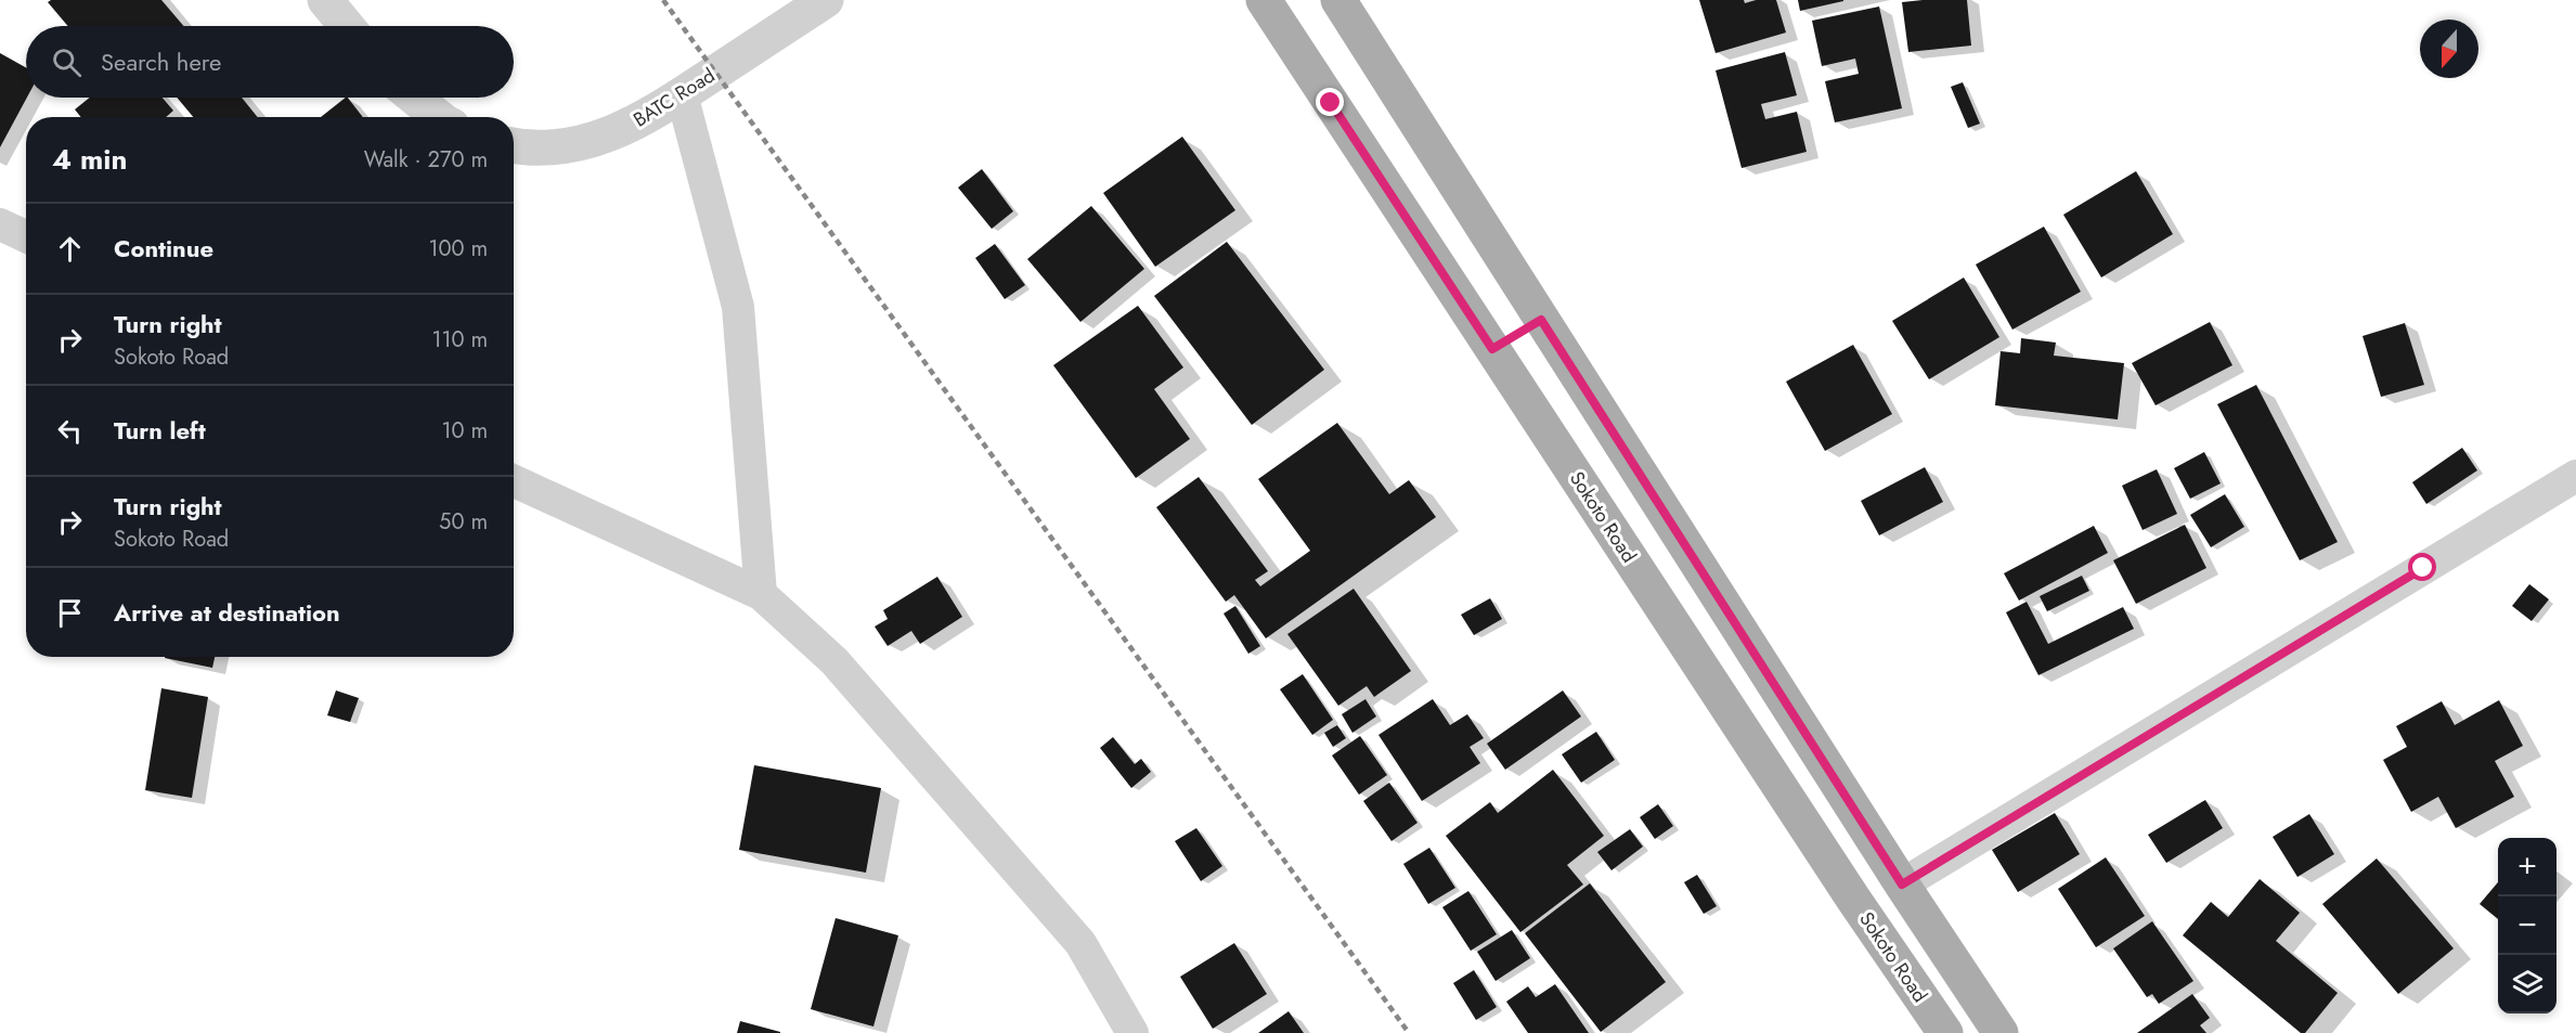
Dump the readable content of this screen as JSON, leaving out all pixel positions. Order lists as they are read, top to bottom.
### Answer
{
  "streets": {
    "main road": ["Sokoto Road"],
    "street": ["BATC Road"]
  },
  "north": "bottom",
  "page": {
    "search": "Search here",
    "heading": ["4 min", "Walk · 270 m"],
    "list": [
      ["Continue", "100 m"],
      ["Turn right", "Sokoto Road", "110 m"],
      ["Turn left", "10 m"],
      ["Turn right", "Sokoto Road", "50 m"],
      "Arrive at destination"
    ],
    "map_buttons": ["+", "−"]
  }
}
